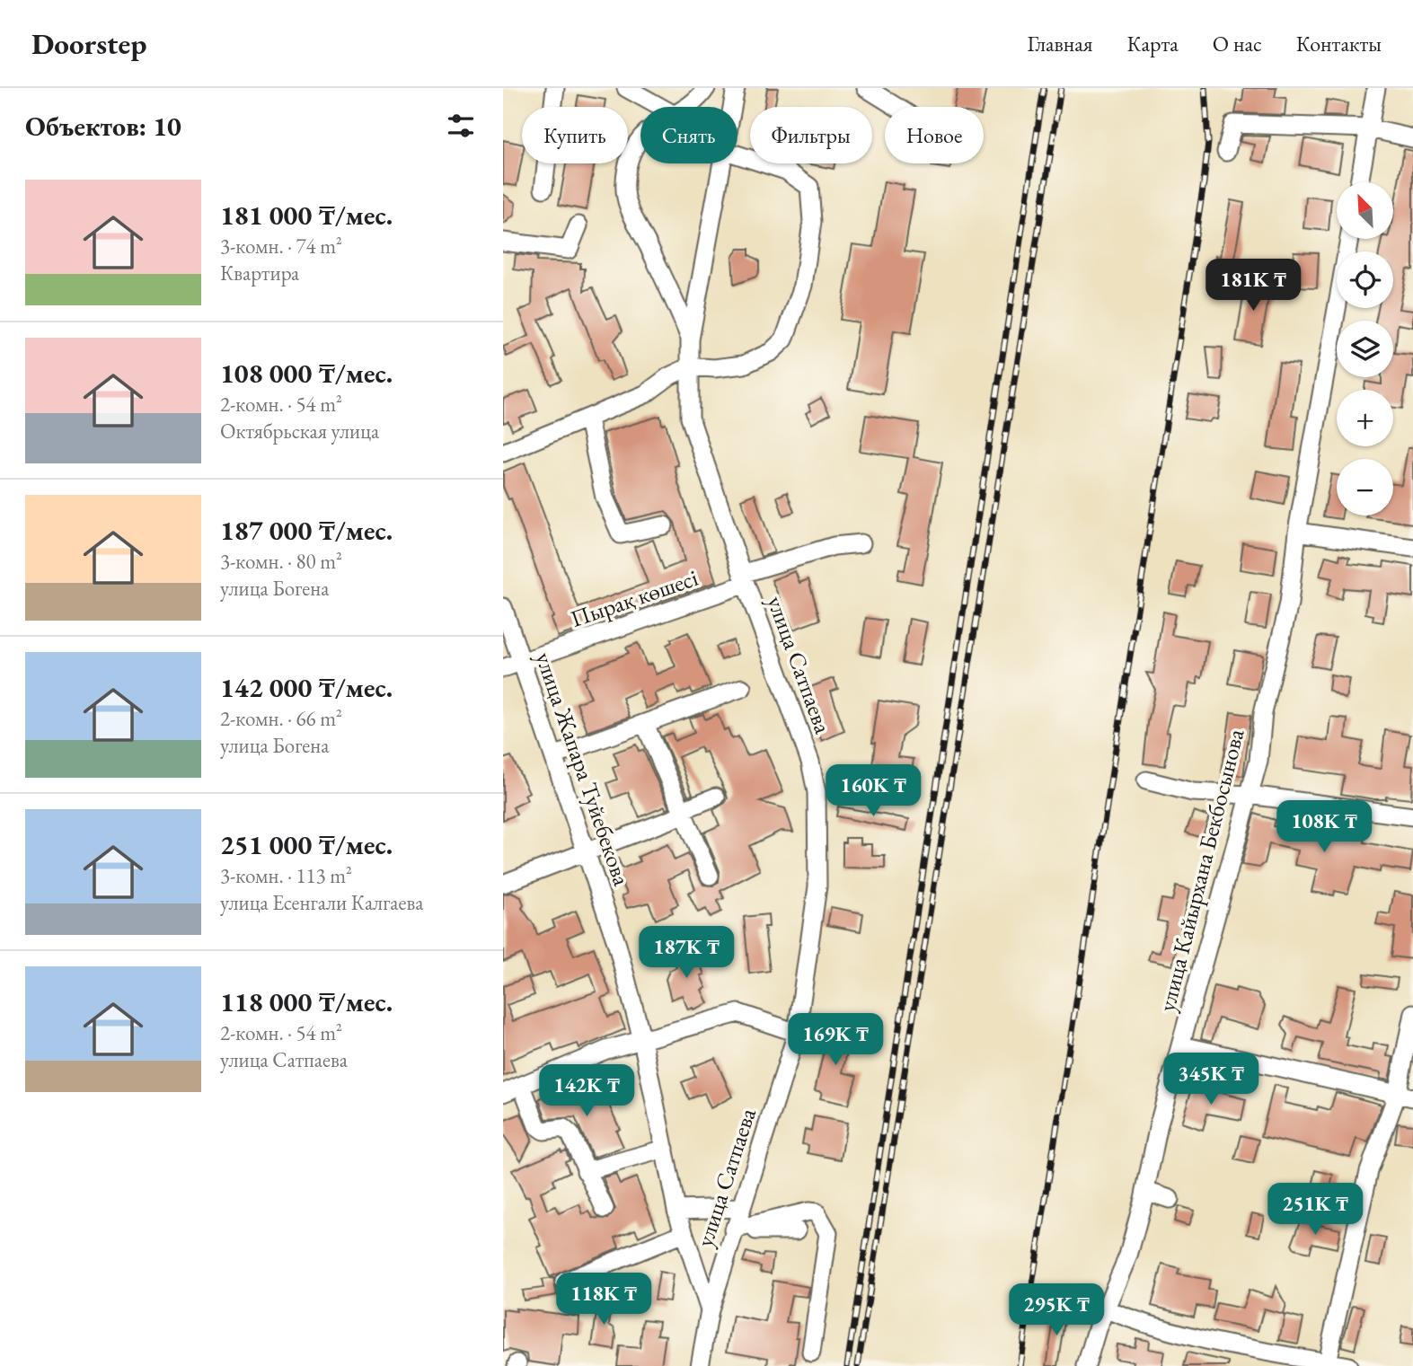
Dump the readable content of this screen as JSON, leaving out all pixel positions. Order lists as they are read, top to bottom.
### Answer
{
  "streets": {
    "street": [
      "Пырақ көшесі",
      "улица Сатпаева",
      "улица Жапара Туйебекова",
      "улица Кайырхана Бекбосынова"
    ]
  },
  "crossings": [
    ["Пырақ көшесі", "улица Сатпаева"],
    ["Пырақ көшесі", "улица Жапара Туйебекова"],
    ["улица Сатпаева", "улица Жапара Туйебекова"]
  ],
  "north": "top left",
  "page": {
    "header": "Doorstep",
    "nav": [
      "Главная",
      "Карта",
      "О нас",
      "Контакты"
    ],
    "heading": "Объектов: 10",
    "chip": [
      "Купить",
      "Снять",
      "Фильтры",
      "Новое"
    ],
    "list": [
      {
        "name": "181 000 ₸/мес.",
        "note": "3-комн. · 74 m² · Квартира"
      },
      {
        "name": "108 000 ₸/мес.",
        "note": "2-комн. · 54 m² · Октябрьская улица"
      },
      {
        "name": "187 000 ₸/мес.",
        "note": "3-комн. · 80 m² · улица Богена"
      },
      {
        "name": "142 000 ₸/мес.",
        "note": "2-комн. · 66 m² · улица Богена"
      },
      {
        "name": "251 000 ₸/мес.",
        "note": "3-комн. · 113 m² · улица Есенгали Калгаева"
      },
      {
        "name": "118 000 ₸/мес.",
        "note": "2-комн. · 54 m² · улица Сатпаева"
      }
    ],
    "map_buttons": ["+", "−"],
    "price": [
      "181K ₸",
      "160K ₸",
      "108K ₸",
      "187K ₸",
      "169K ₸",
      "345K ₸",
      "142K ₸",
      "251K ₸",
      "118K ₸",
      "295K ₸"
    ]
  }
}
